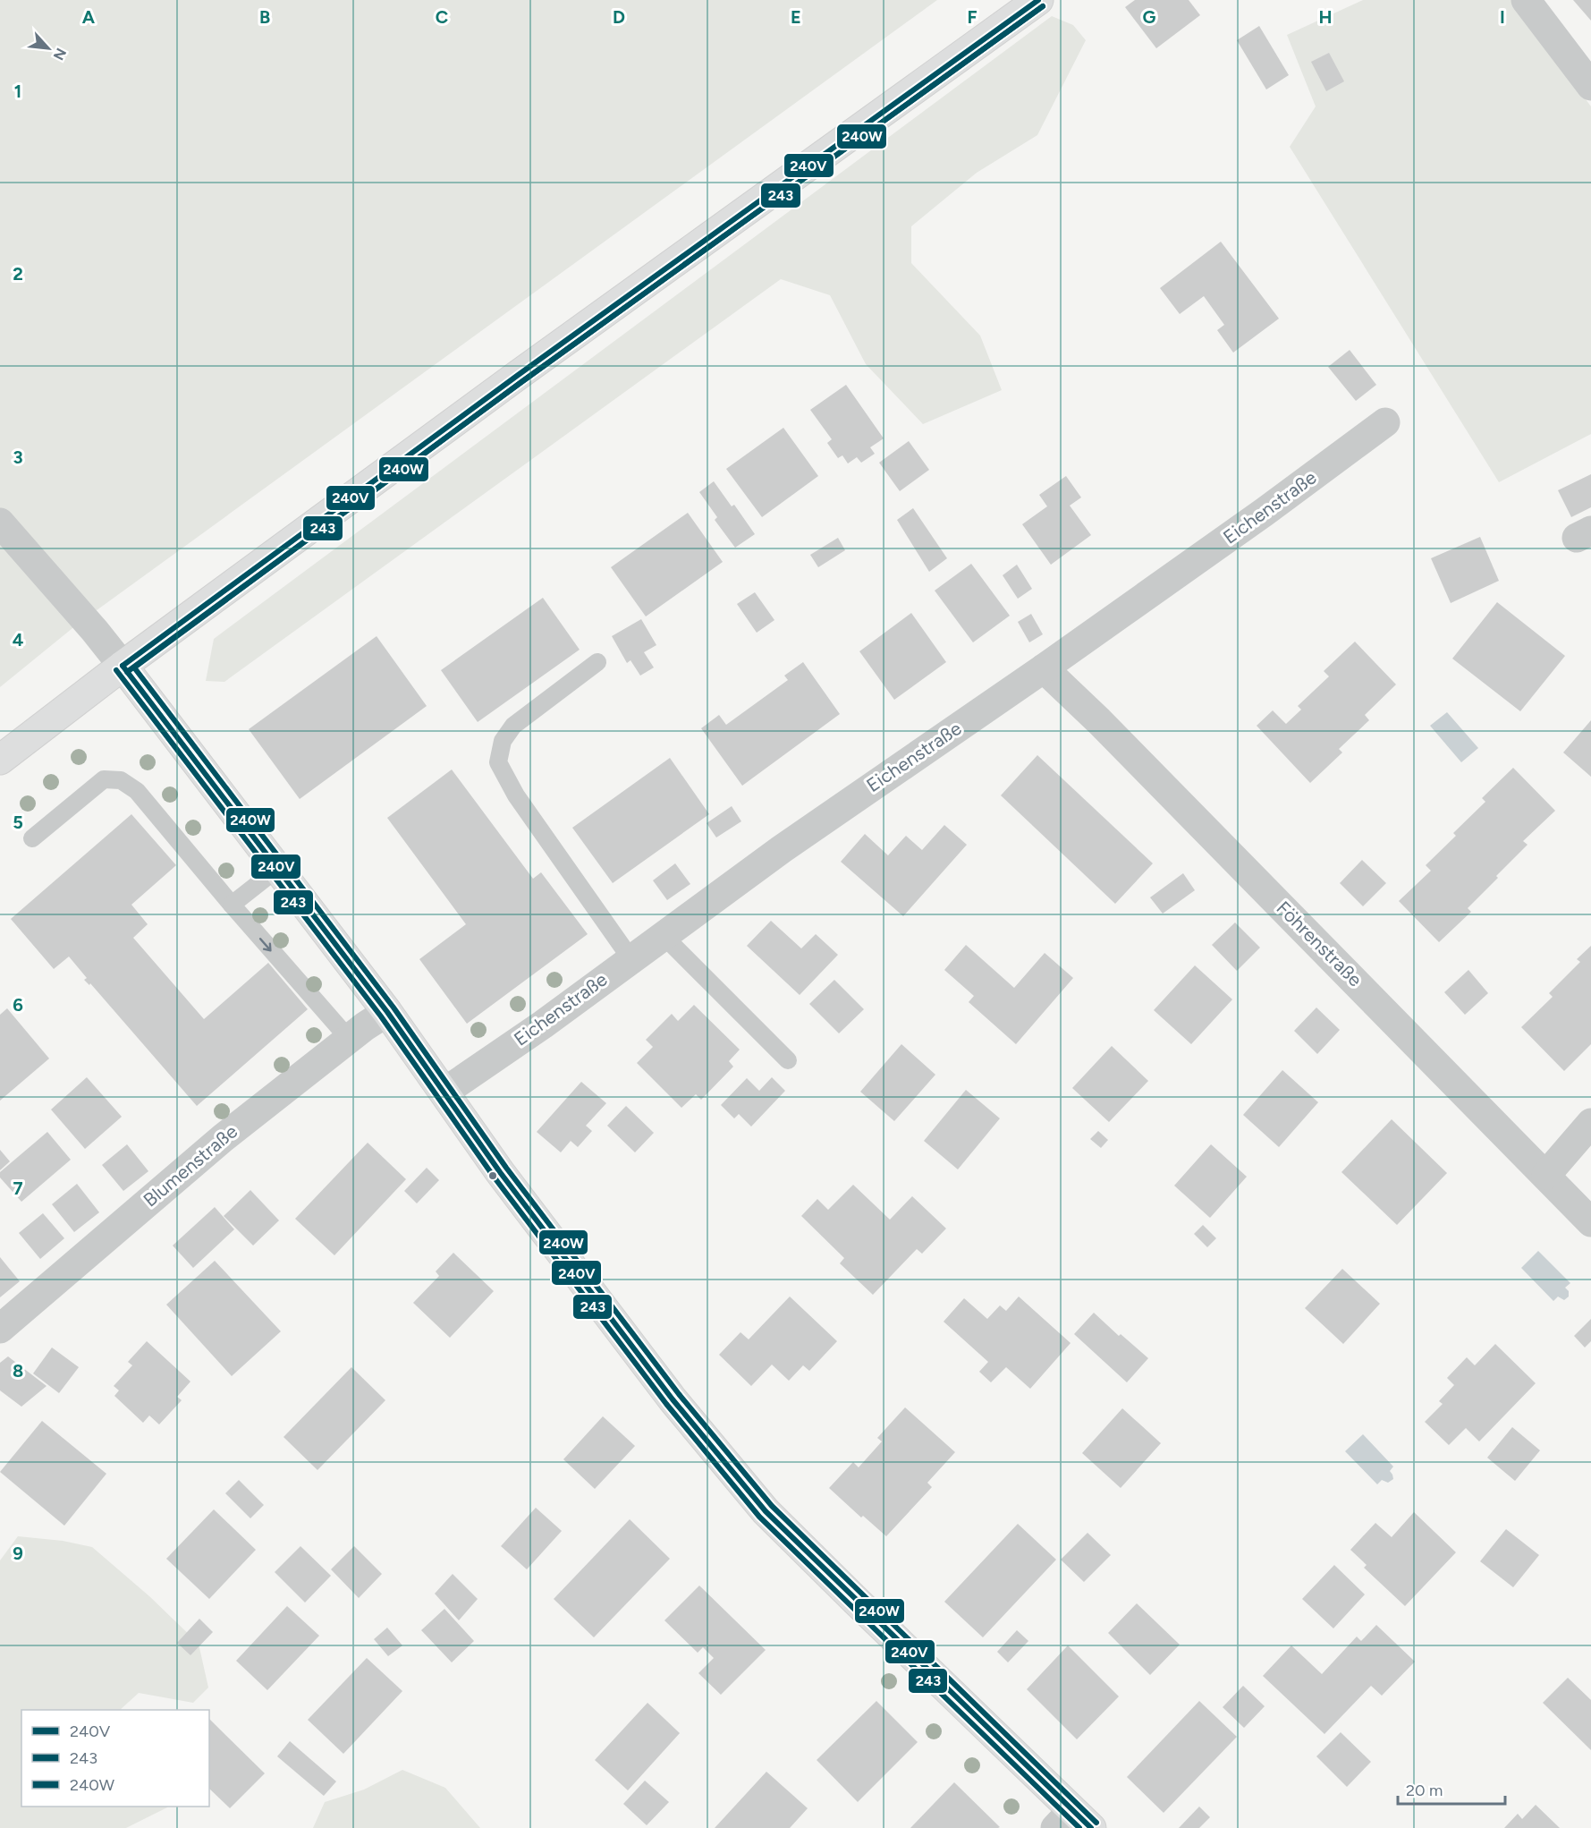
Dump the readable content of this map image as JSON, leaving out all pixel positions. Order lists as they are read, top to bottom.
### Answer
{
  "streets": {
    "street": ["Eichenstraße", "Föhrenstraße", "Blumenstraße"]
  },
  "crossings": [
    ["Eichenstraße", "Föhrenstraße"]
  ],
  "lines": ["transit line 240V", "transit line 243", "transit line 240W"],
  "legend": ["240V", "243", "240W"],
  "scale_bar": "20 m",
  "north": "bottom right",
  "grid": {
    "columns": [
      "A",
      "B",
      "C",
      "D",
      "E",
      "F",
      "G",
      "H",
      "I"
    ],
    "rows": [
      "1",
      "2",
      "3",
      "4",
      "5",
      "6",
      "7",
      "8",
      "9"
    ]
  }
}
